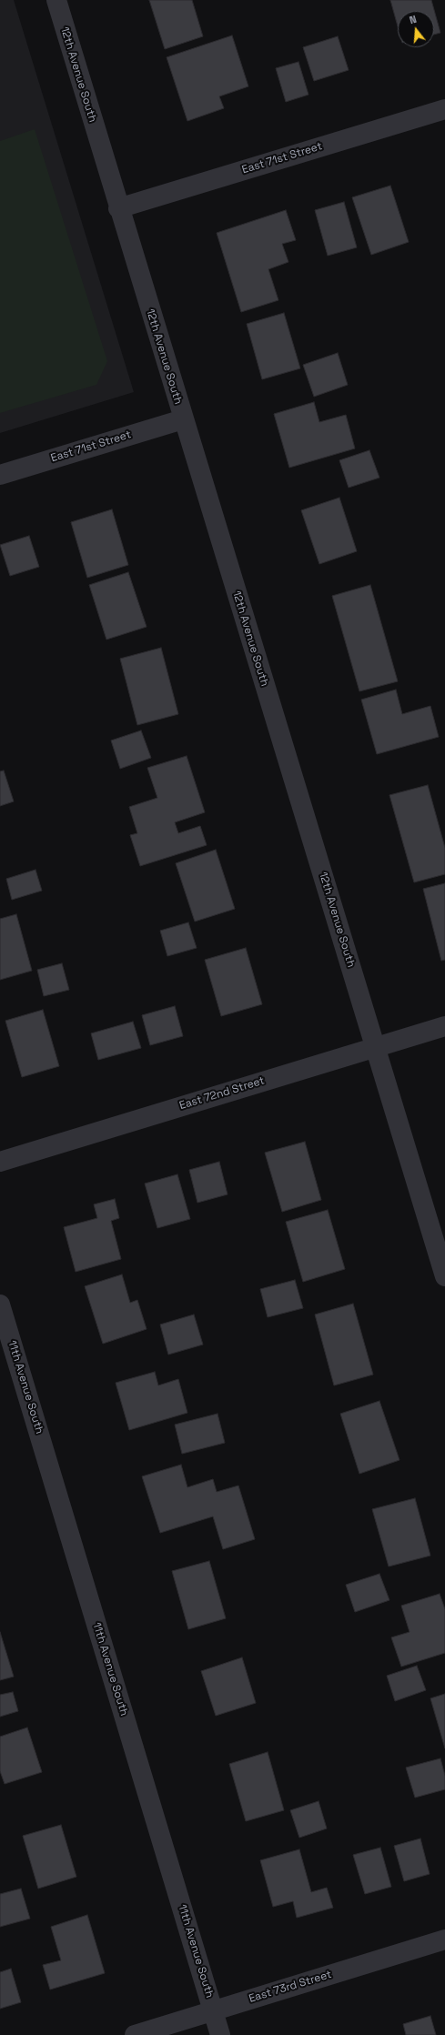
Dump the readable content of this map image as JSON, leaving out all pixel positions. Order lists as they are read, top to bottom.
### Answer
{
  "streets": {
    "street": [
      "12th Avenue South",
      "East 71st Street",
      "East 72nd Street",
      "11th Avenue South",
      "East 73rd Street"
    ]
  },
  "crossings": [
    ["12th Avenue South", "East 71st Street"],
    ["12th Avenue South", "East 72nd Street"],
    ["11th Avenue South", "East 73rd Street"]
  ],
  "north": "top"
}
